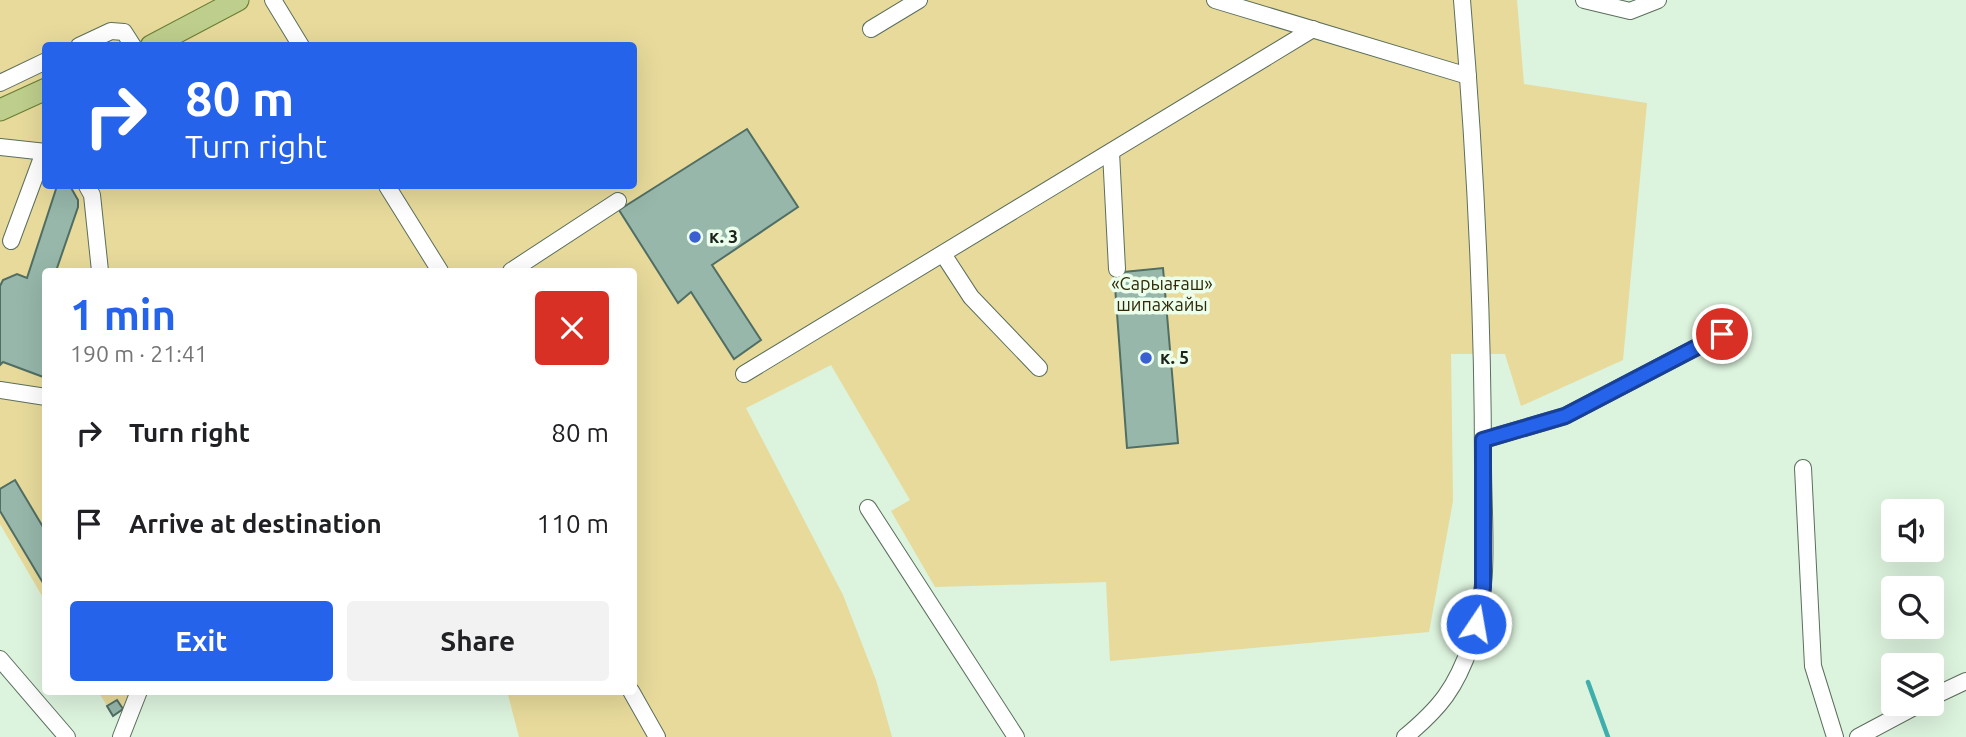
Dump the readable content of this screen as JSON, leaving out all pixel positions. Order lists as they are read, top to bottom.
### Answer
{
  "parks": ["«Сарыағаш» шипажайы"],
  "places": ["к. 3", "к. 5"],
  "page": {
    "turn": ["80 m", "Turn right"],
    "heading": ["1 min", "190 m · 21:41"],
    "list": [
      {
        "name": "Turn right",
        "value": "80 m"
      },
      {
        "name": "Arrive at destination",
        "value": "110 m"
      }
    ],
    "buttons": ["Exit", "Share"]
  }
}
